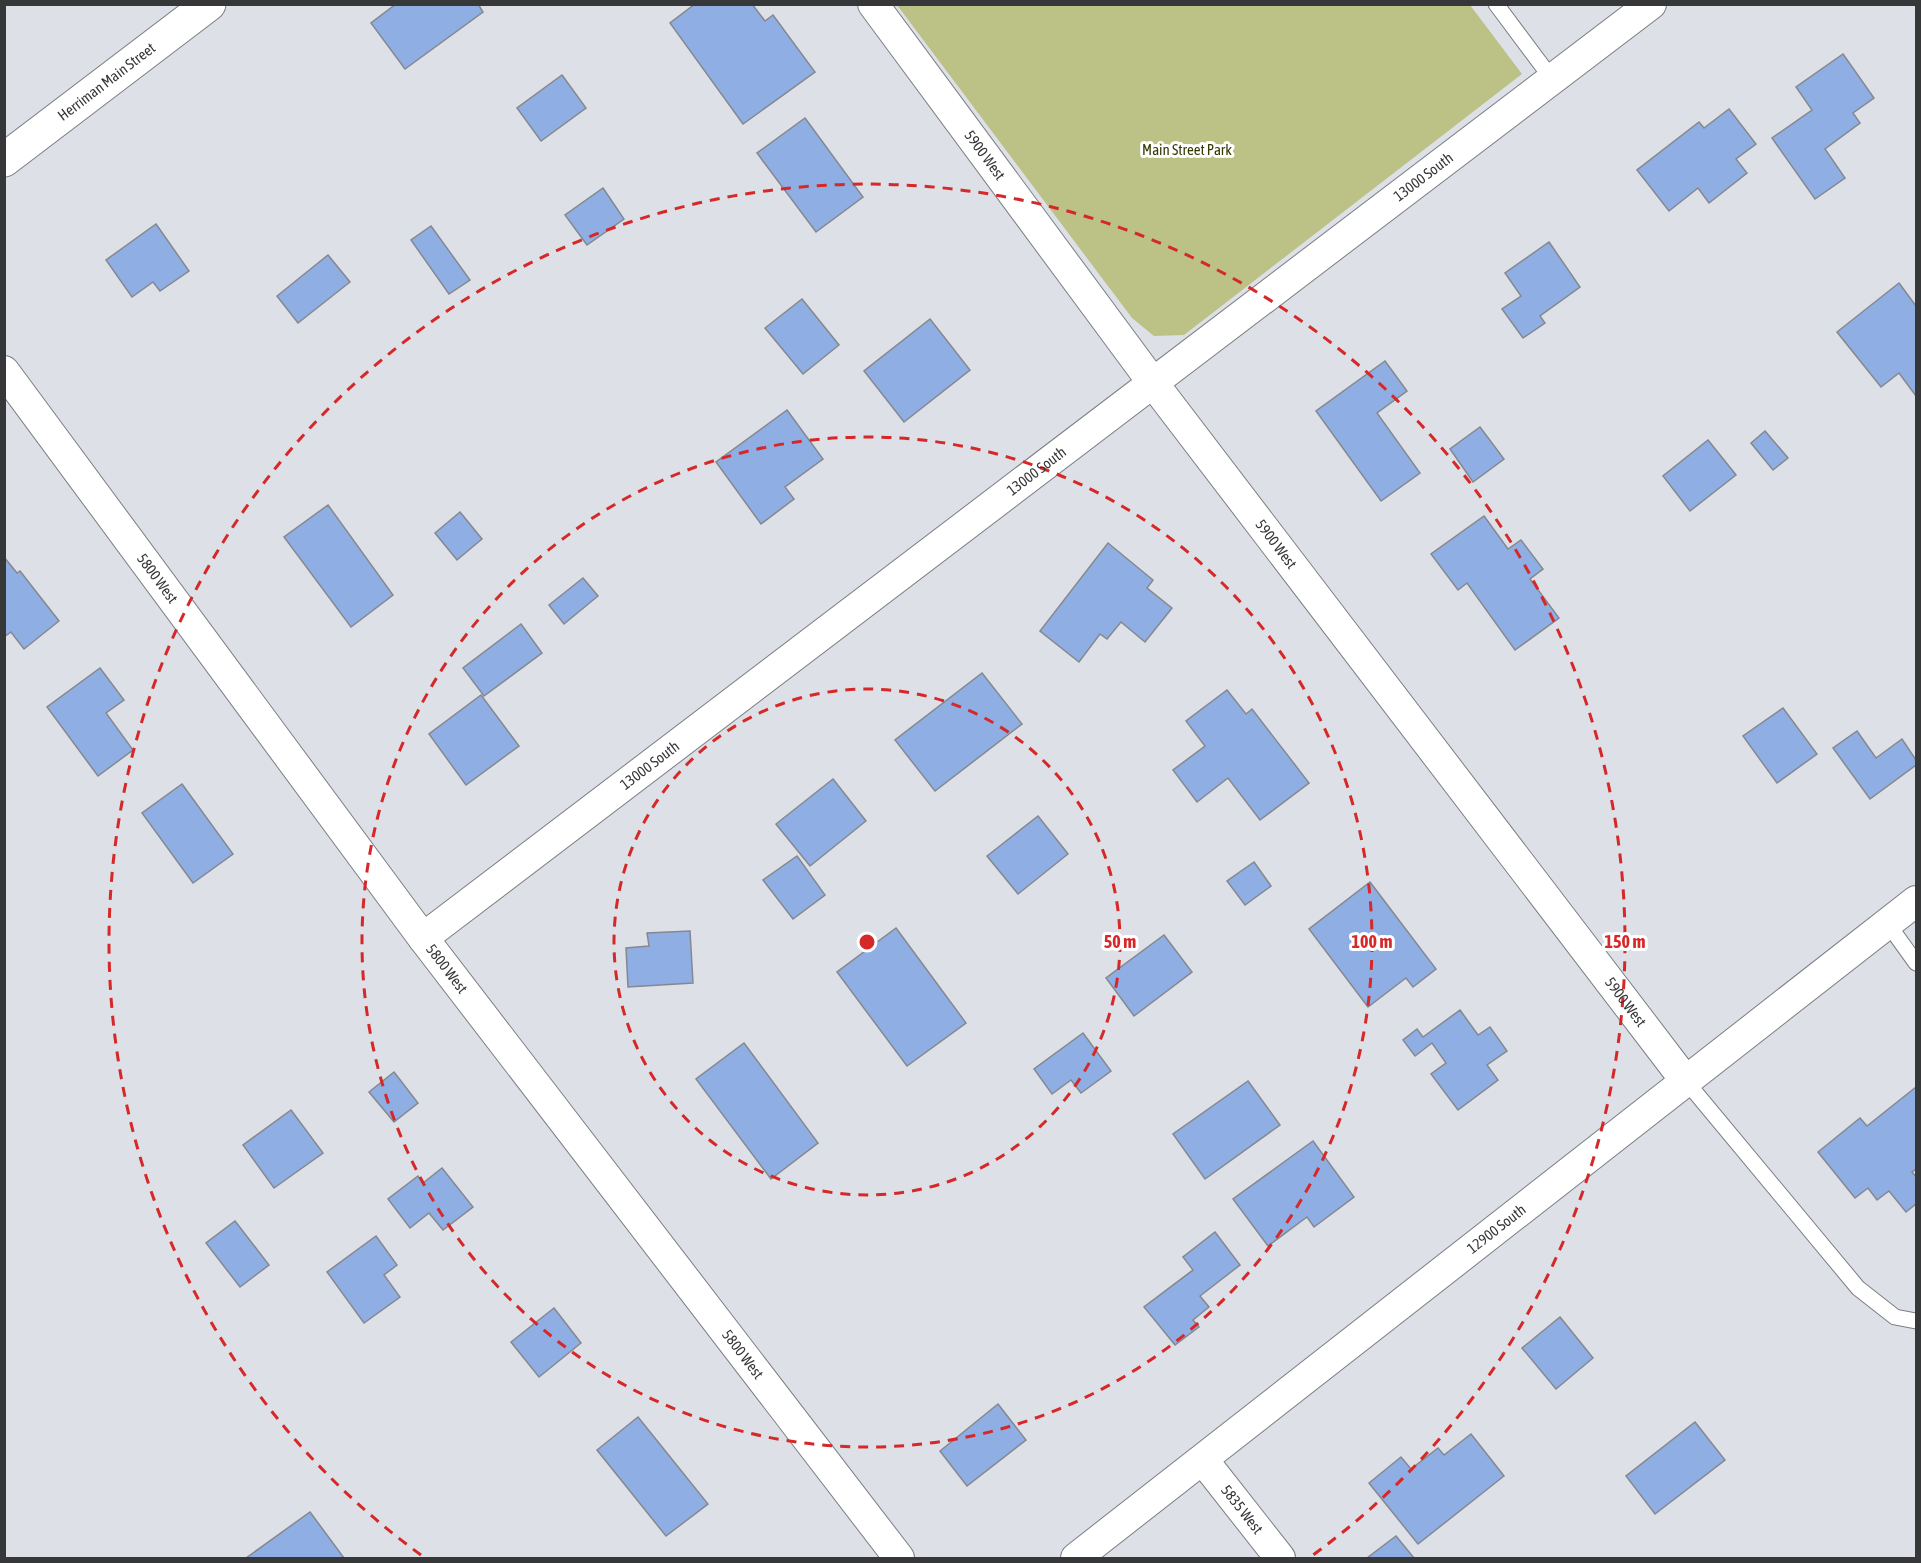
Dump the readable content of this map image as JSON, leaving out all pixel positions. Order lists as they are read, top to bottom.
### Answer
{
  "streets": {
    "main road": ["Herriman Main Street"],
    "street": [
      "5900 West",
      "13000 South",
      "5800 West",
      "12900 South",
      "5835 West"
    ]
  },
  "crossings": [
    ["5900 West", "13000 South"],
    ["5900 West", "12900 South"],
    ["13000 South", "5800 West"],
    ["12900 South", "5835 West"]
  ],
  "parks": ["Main Street Park"],
  "rings": ["50 m", "100 m", "150 m"]
}
